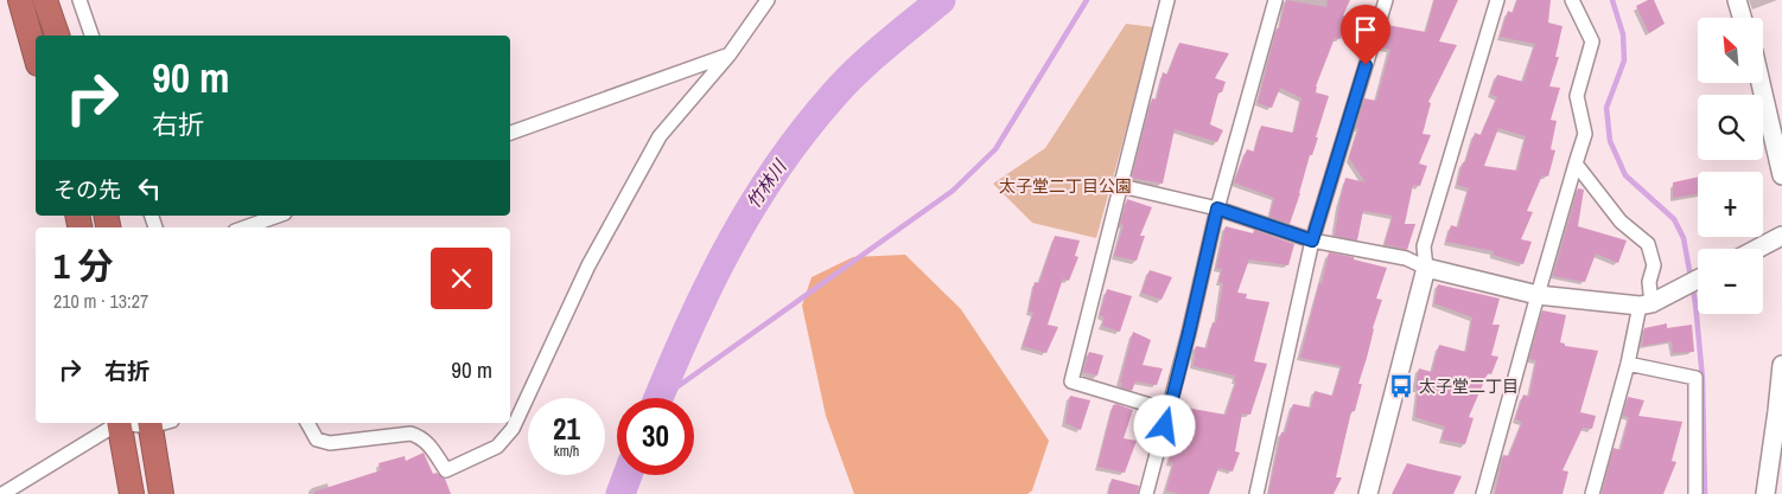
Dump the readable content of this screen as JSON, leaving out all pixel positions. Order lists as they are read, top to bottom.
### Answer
{
  "water": ["竹林川"],
  "parks": ["太子堂二丁目公園"],
  "places": {
    "bus stop": ["太子堂二丁目"]
  },
  "north": "top left",
  "page": {
    "map_buttons": ["+", "−"],
    "turn": ["90 m", "右折"],
    "then": "その先",
    "heading": ["1 分", "210 m · 13:27"],
    "list": [
      {
        "name": "右折",
        "value": "90 m"
      }
    ],
    "speed": "21 km/h",
    "limit": "30"
  }
}
